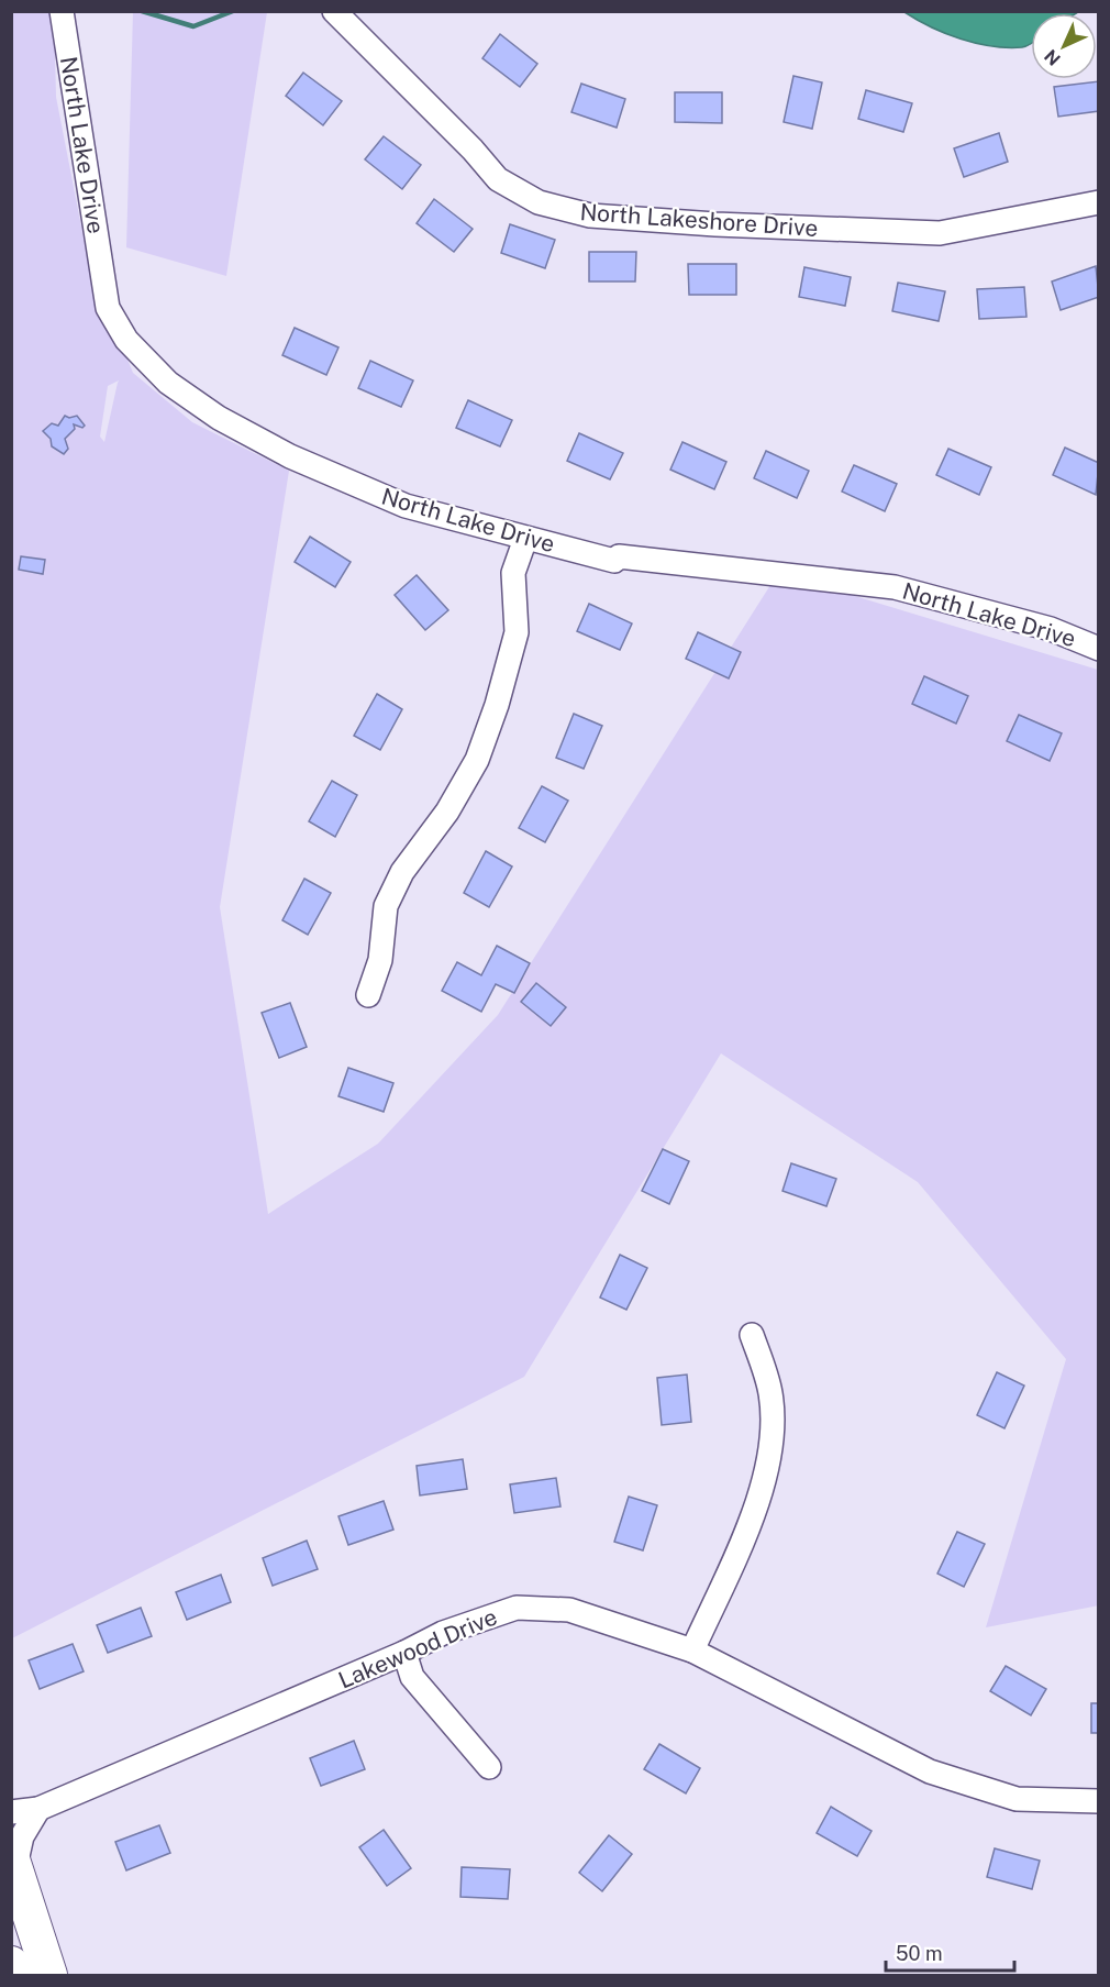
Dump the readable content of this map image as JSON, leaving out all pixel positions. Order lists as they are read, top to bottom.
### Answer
{
  "streets": {
    "street": ["North Lake Drive", "North Lakeshore Drive", "Lakewood Drive"]
  },
  "scale_bar": "50 m",
  "north": "bottom left"
}
